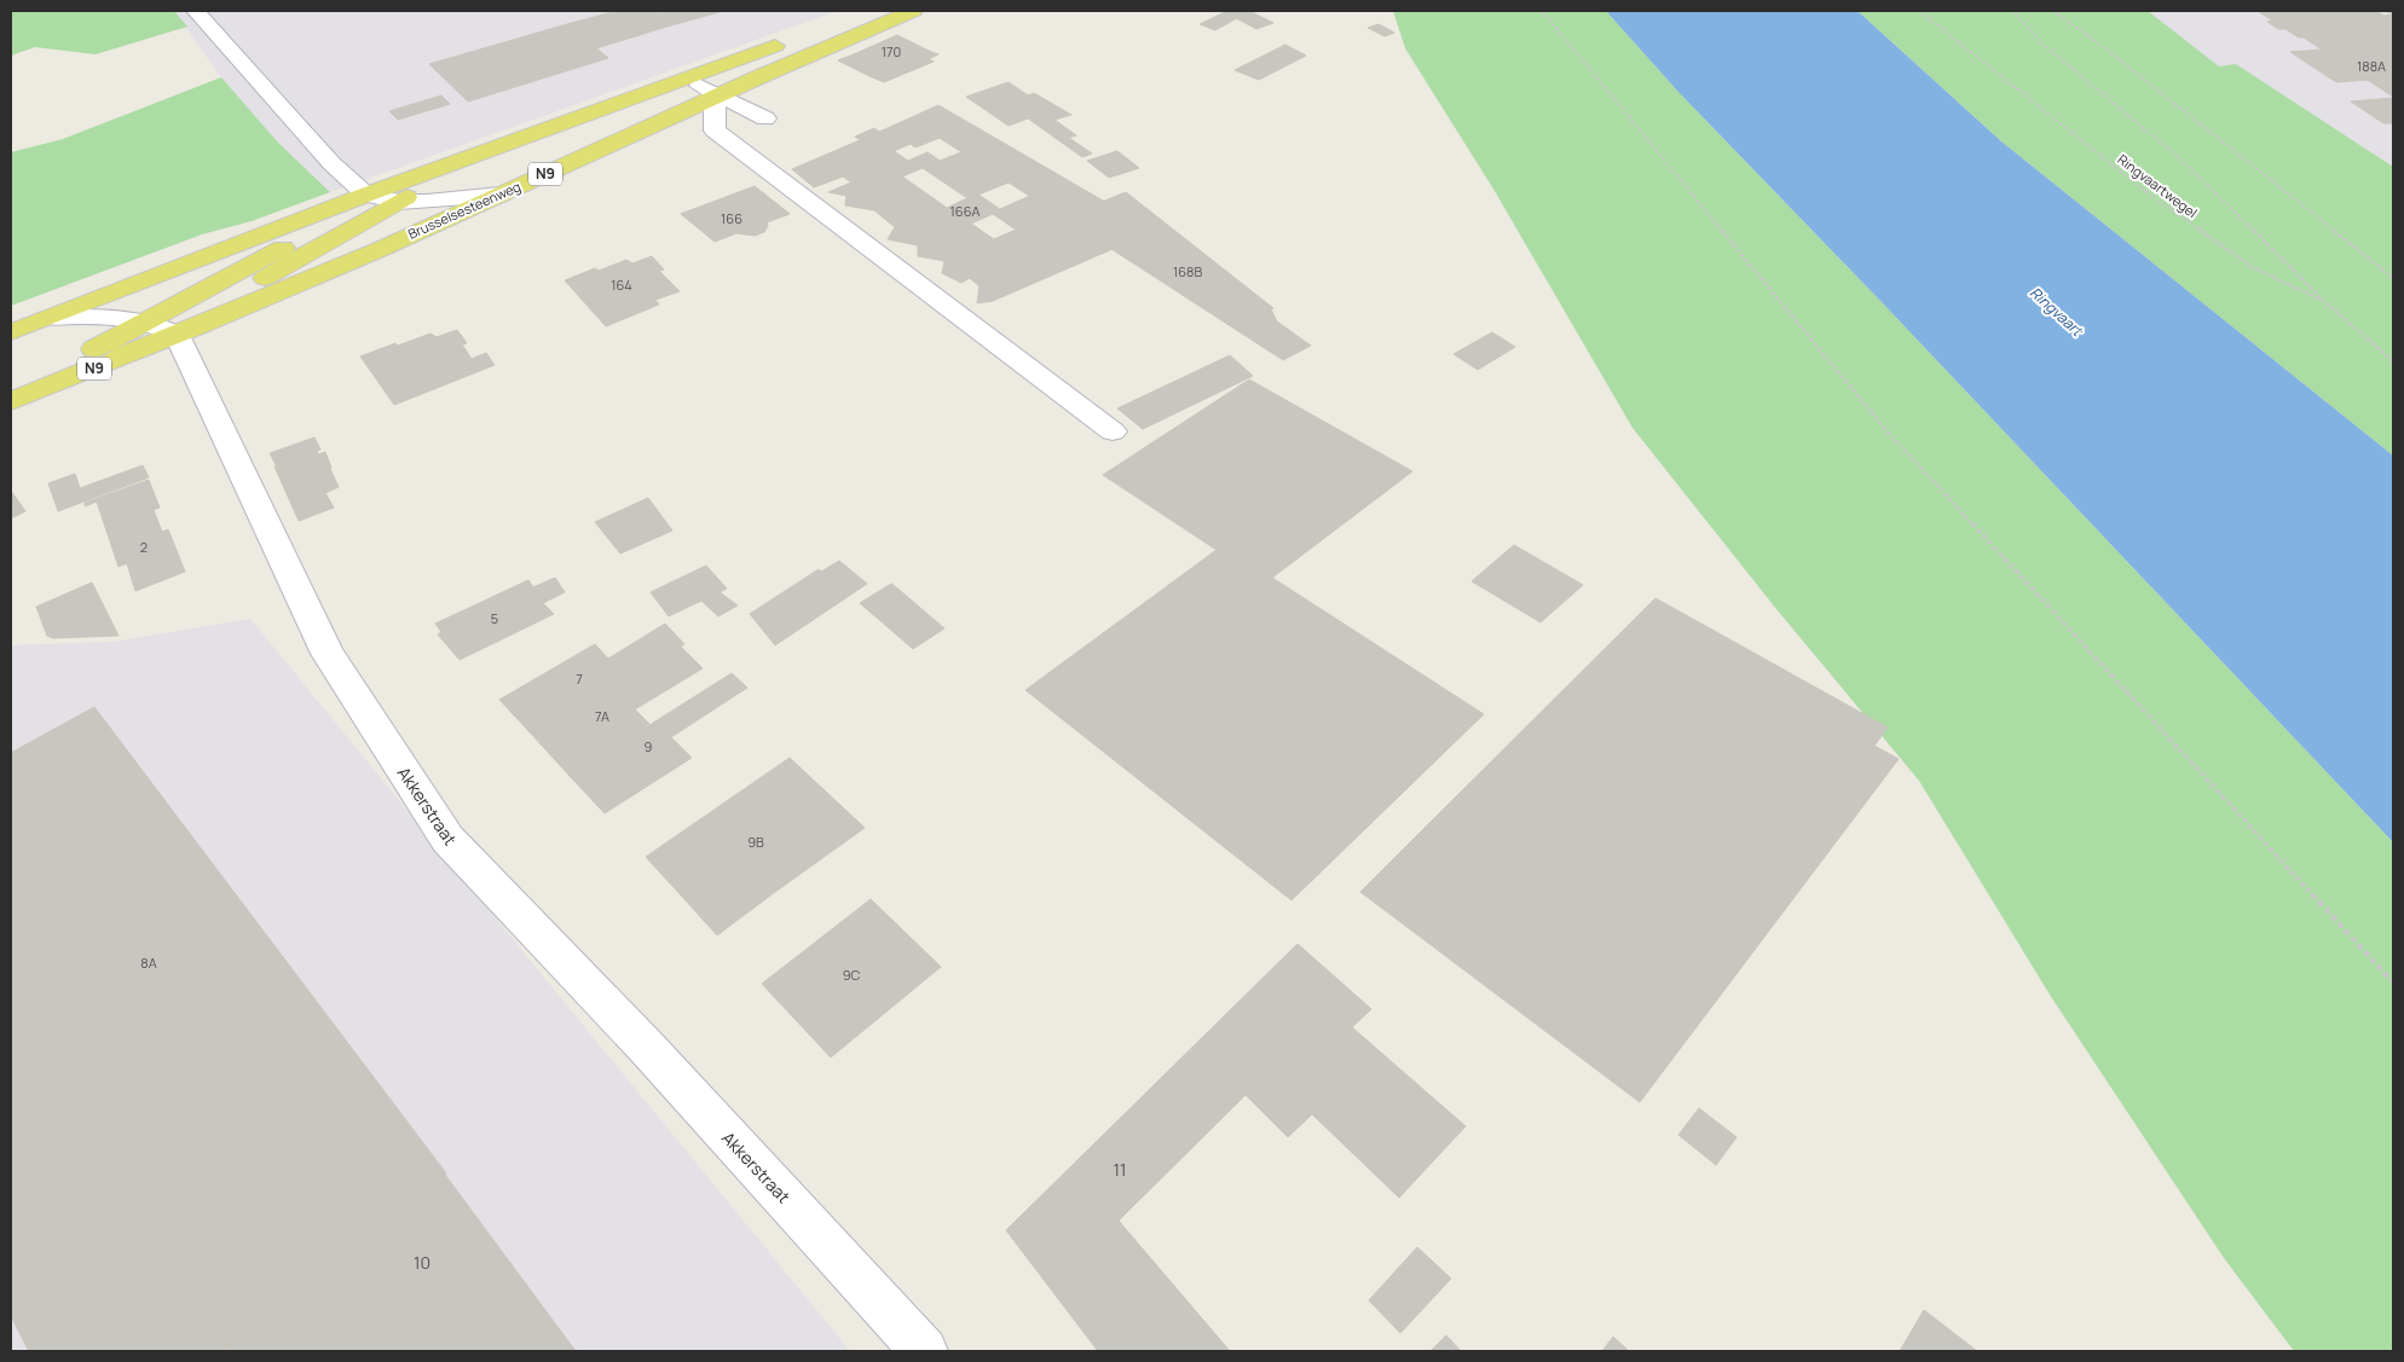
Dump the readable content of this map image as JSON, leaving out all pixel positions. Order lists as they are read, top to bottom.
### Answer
{
  "streets": {
    "main road": ["N9", "Brusselsesteenweg"],
    "street": ["Akkerstraat"],
    "path": ["Ringvaartwegel"]
  },
  "crossings": [
    ["Brusselsesteenweg", "Akkerstraat"]
  ],
  "water": ["Ringvaart"],
  "house_numbers": [
    "170",
    "188A",
    "166A",
    "166",
    "168B",
    "164",
    "2",
    "5",
    "7",
    "7A",
    "9",
    "9B",
    "8A",
    "9C",
    "11",
    "10"
  ]
}
